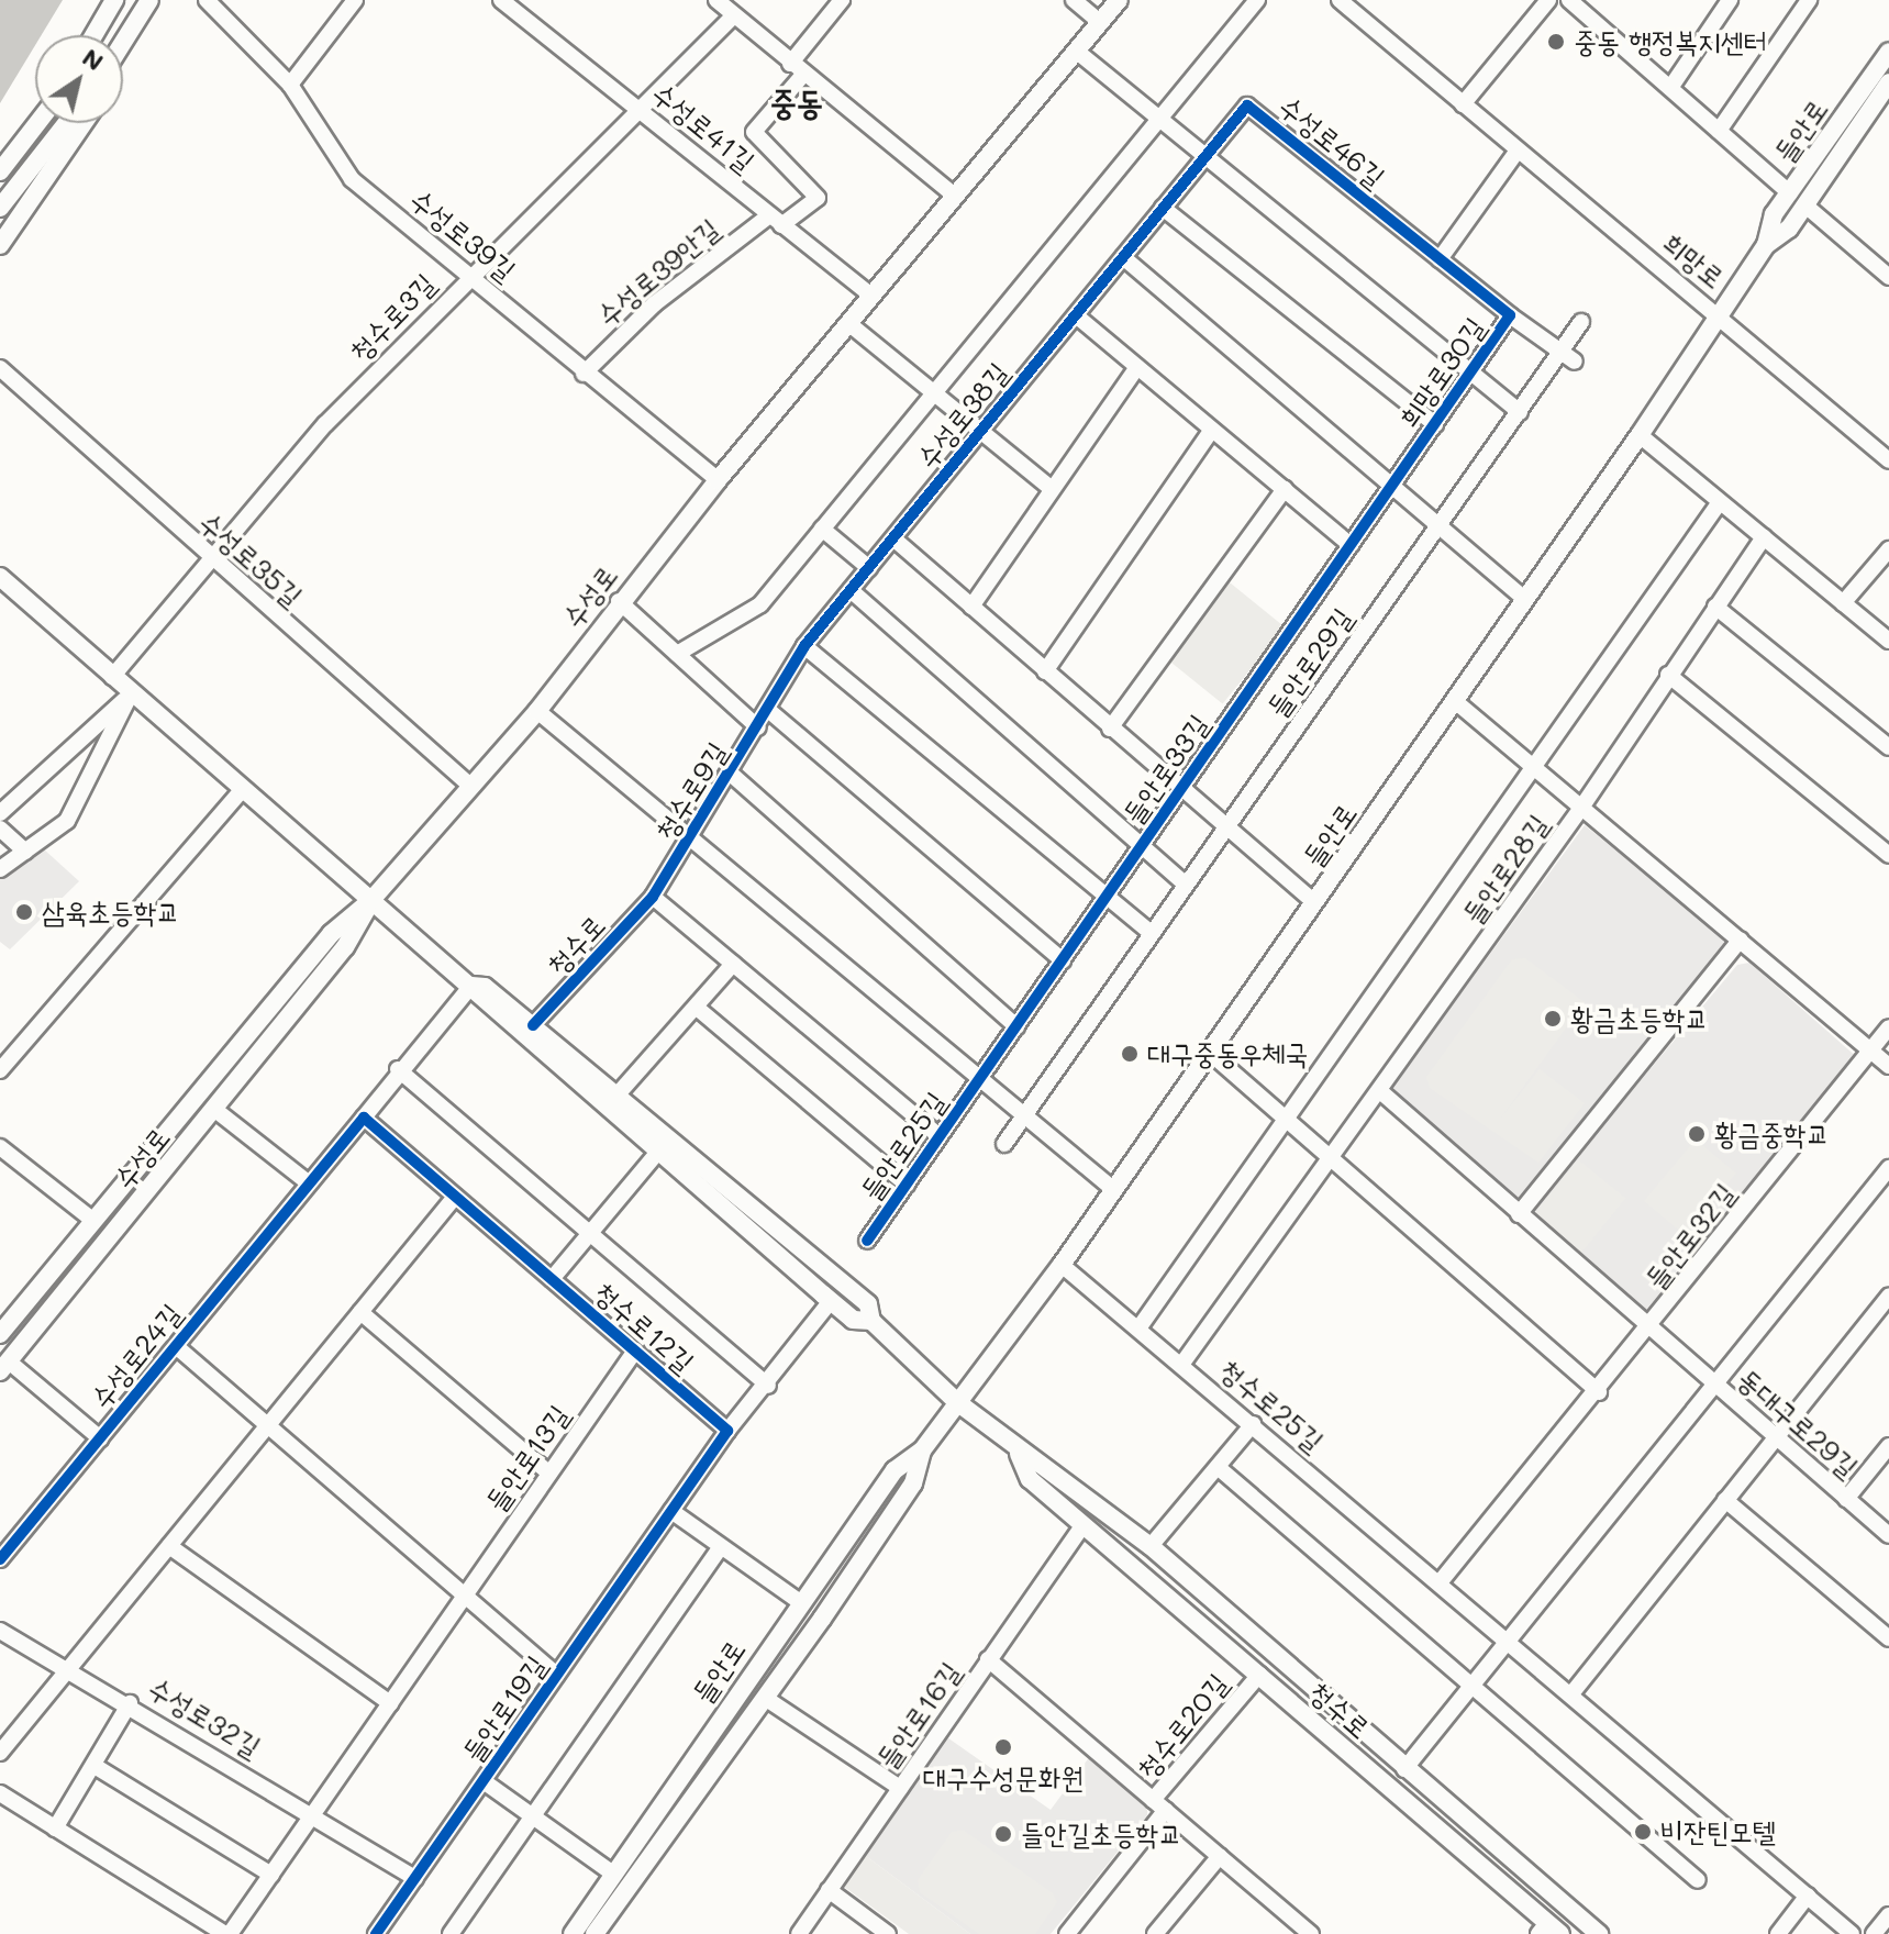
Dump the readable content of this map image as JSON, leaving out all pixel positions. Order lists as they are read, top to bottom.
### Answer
{
  "streets": {
    "main road": ["들안로", "수성로", "청수로"],
    "street": [
      "수성로41길",
      "수성로46길",
      "수성로39길",
      "희망로",
      "수성로39안길",
      "청수로3길",
      "희망로30길",
      "수성로38길",
      "수성로35길",
      "들안로29길",
      "들안로33길",
      "청수로9길",
      "들안로28길",
      "들안로25길",
      "들안로32길",
      "청수로12길",
      "수성로24길",
      "청수로25길",
      "동대구로29길",
      "들안로13길",
      "들안로19길",
      "들안로16길",
      "수성로32길",
      "청수로20길"
    ]
  },
  "crossings": [
    ["수성로41길", "수성로39안길"],
    ["수성로41길", "청수로3길"],
    ["수성로41길", "수성로"],
    ["들안로", "희망로"],
    ["들안로", "청수로"],
    ["들안로", "들안로25길"],
    ["들안로", "들안로16길"],
    ["수성로46길", "희망로30길"],
    ["수성로46길", "수성로38길"],
    ["수성로39길", "수성로39안길"],
    ["수성로39길", "청수로3길"],
    ["수성로39길", "수성로"],
    ["청수로3길", "수성로35길"],
    ["청수로3길", "청수로"],
    ["희망로30길", "들안로33길"],
    ["수성로38길", "청수로9길"],
    ["수성로35길", "수성로"],
    ["수성로", "청수로"],
    ["수성로", "수성로24길"],
    ["들안로33길", "청수로9길"],
    ["들안로33길", "들안로25길"],
    ["청수로9길", "청수로"],
    ["청수로9길", "들안로25길"],
    ["들안로28길", "청수로25길"],
    ["청수로", "청수로12길"],
    ["청수로", "청수로20길"],
    ["청수로12길", "들안로13길"],
    ["들안로13길", "수성로32길"],
    ["들안로16길", "청수로20길"]
  ],
  "districts": ["중동"],
  "places": [
    "중동 행정복지센터",
    "삼육초등학교",
    "황금초등학교",
    "대구중동우체국",
    "황금중학교",
    "대구수성문화원",
    "비잔틴모텔",
    "들안길초등학교"
  ],
  "north": "top right"
}
